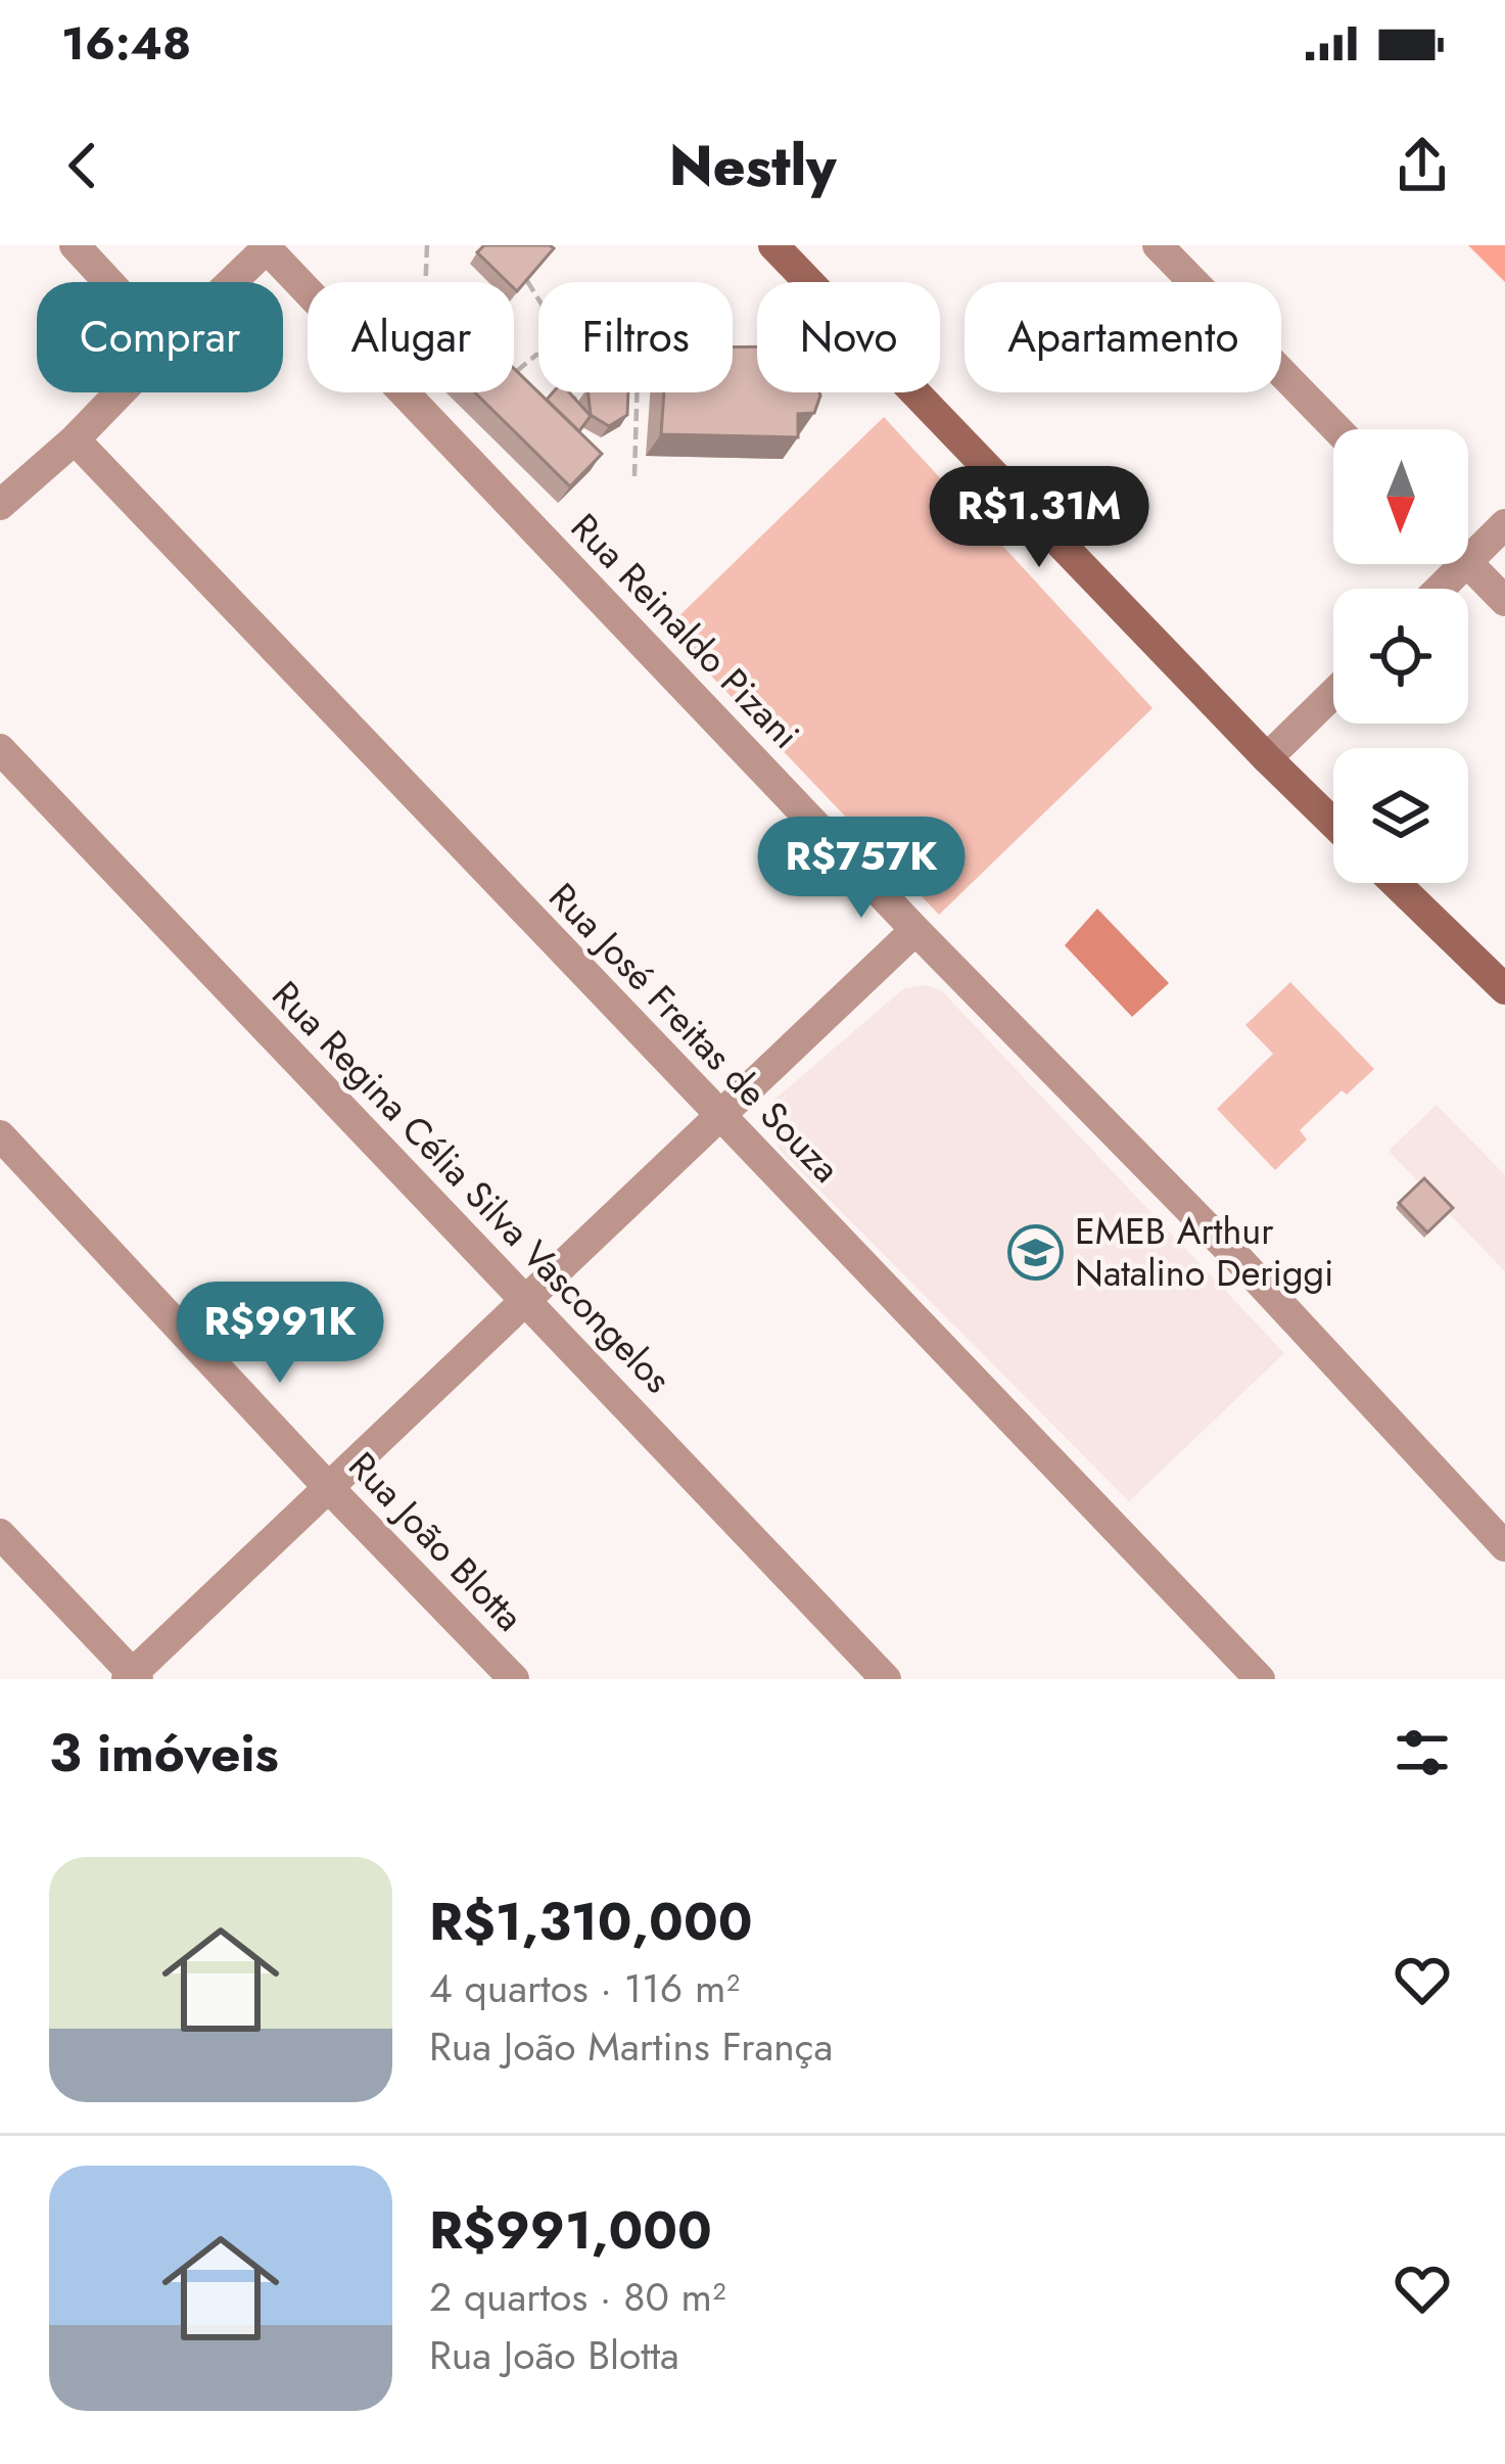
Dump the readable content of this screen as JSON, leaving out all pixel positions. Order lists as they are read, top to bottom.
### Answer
{
  "streets": {
    "street": [
      "Rua Reinaldo Pizani",
      "Rua José Freitas de Souza",
      "Rua Regina Célia Silva Vascongelos",
      "Rua João Blotta"
    ]
  },
  "places": {
    "school or university": ["EMEB Arthur Natalino Deriggi"]
  },
  "north": "bottom",
  "page": {
    "status": "16:48",
    "header": "Nestly",
    "chip": [
      "Comprar",
      "Alugar",
      "Filtros",
      "Novo",
      "Apartamento"
    ],
    "price": ["R$1.31M", "R$757K", "R$991K"],
    "heading": "3 imóveis",
    "list": [
      {
        "name": "R$1,310,000",
        "note": "4 quartos · 116 m² · Rua João Martins França"
      },
      {
        "name": "R$991,000",
        "note": "2 quartos · 80 m² · Rua João Blotta"
      }
    ]
  }
}
